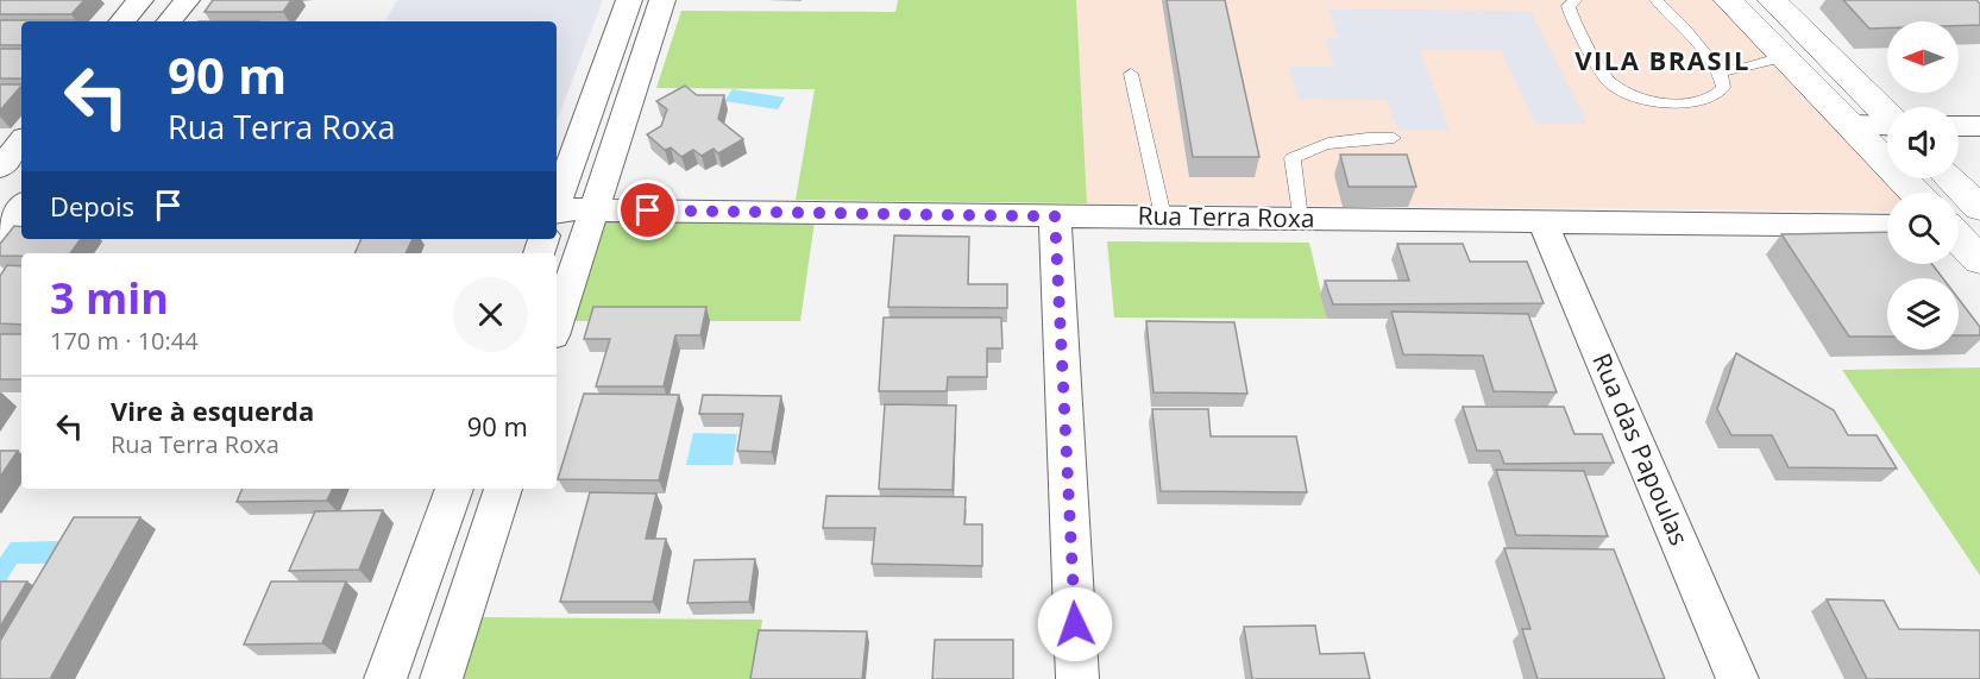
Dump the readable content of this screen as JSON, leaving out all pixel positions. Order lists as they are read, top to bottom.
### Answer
{
  "streets": {
    "street": ["Rua Terra Roxa", "Rua das Papoulas"]
  },
  "crossings": [
    ["Rua Terra Roxa", "Rua das Papoulas"]
  ],
  "districts": ["VILA BRASIL"],
  "north": "left",
  "page": {
    "turn": ["90 m", "Rua Terra Roxa"],
    "then": "Depois",
    "heading": ["3 min", "170 m · 10:44"],
    "list": [
      {
        "name": "Vire à esquerda",
        "note": "Rua Terra Roxa",
        "value": "90 m"
      }
    ]
  }
}
